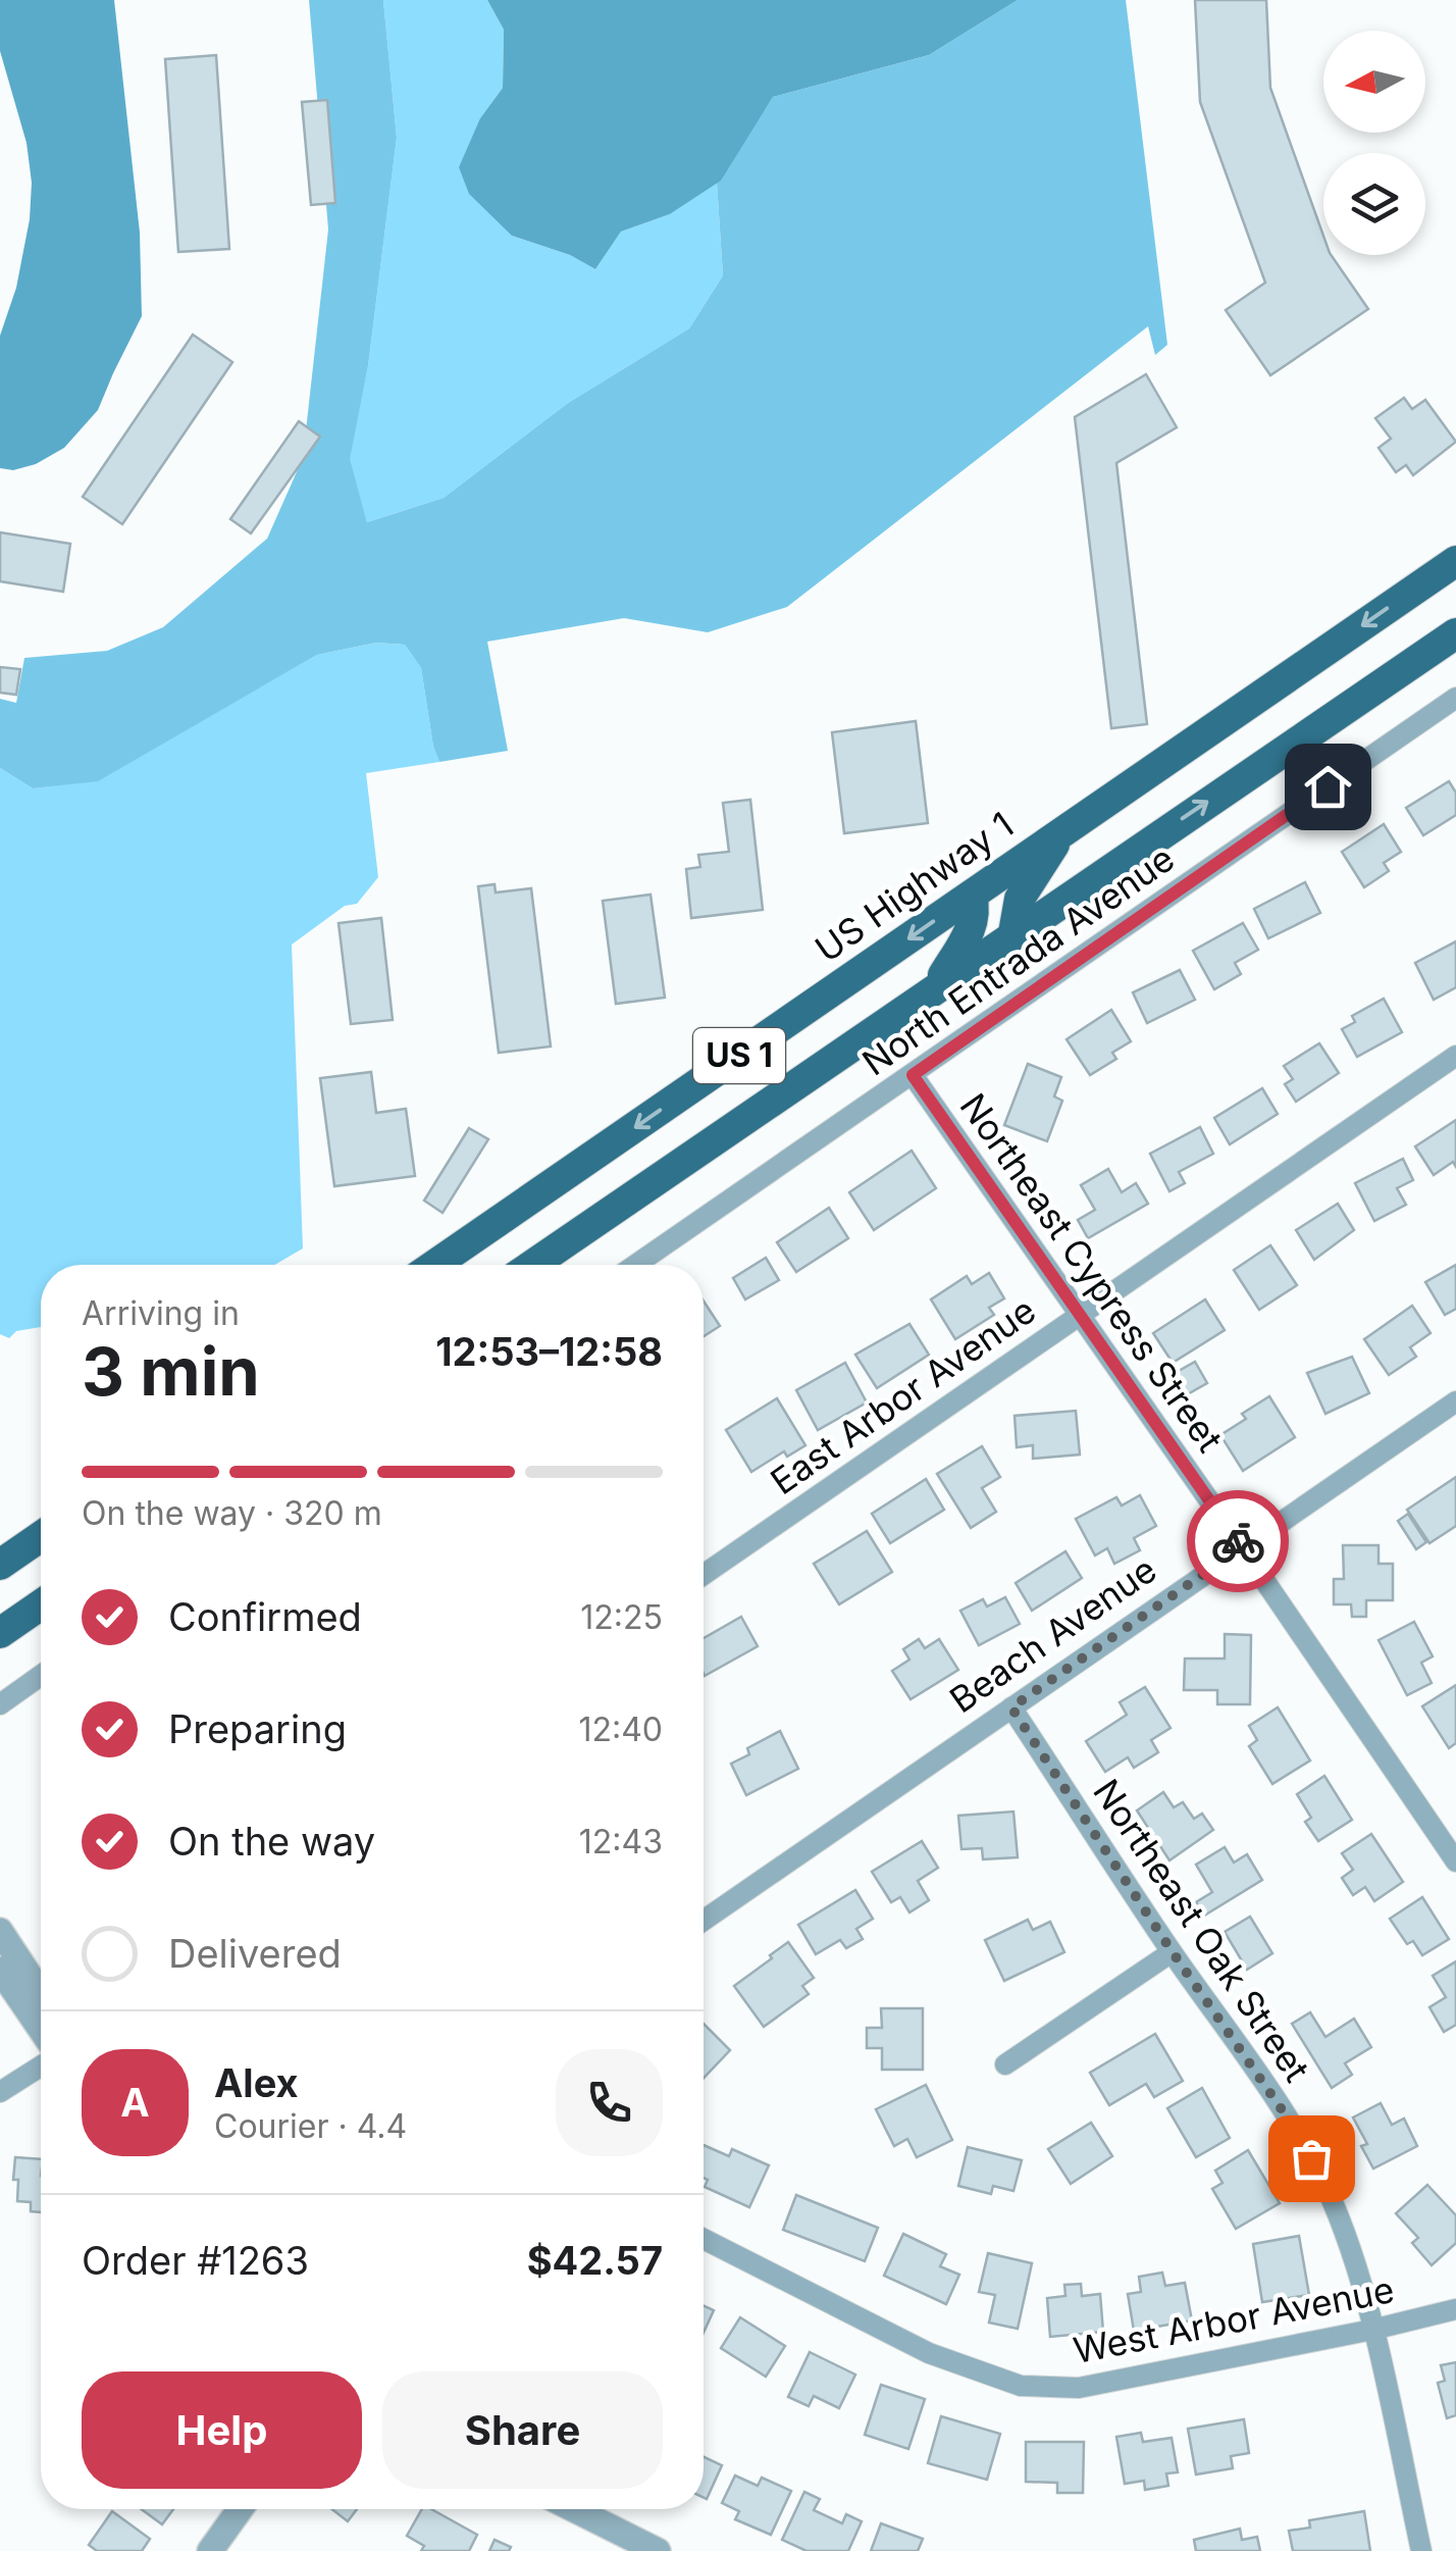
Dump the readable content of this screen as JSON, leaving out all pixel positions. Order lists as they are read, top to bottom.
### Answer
{
  "streets": {
    "main road": ["US Highway 1", "US 1"],
    "street": [
      "North Entrada Avenue",
      "Northeast Cypress Street",
      "East Arbor Avenue",
      "Beach Avenue",
      "Northeast Oak Street",
      "West Arbor Avenue"
    ]
  },
  "crossings": [
    ["North Entrada Avenue", "Northeast Cypress Street"],
    ["Northeast Cypress Street", "East Arbor Avenue"],
    ["Northeast Cypress Street", "Beach Avenue"],
    ["Beach Avenue", "Northeast Oak Street"],
    ["Northeast Oak Street", "West Arbor Avenue"]
  ],
  "north": "left",
  "page": {
    "heading": ["3 min", "Arriving in", "12:53–12:58"],
    "panel": [
      "Alex",
      "Courier · 4.4",
      "Order #1263",
      "$42.57"
    ],
    "bar": "On the way · 320 m",
    "list": [
      ["Confirmed", "12:25"],
      ["Preparing", "12:40"],
      ["On the way", "12:43"],
      "Delivered"
    ],
    "round": "A",
    "buttons": ["Help", "Share"]
  }
}
